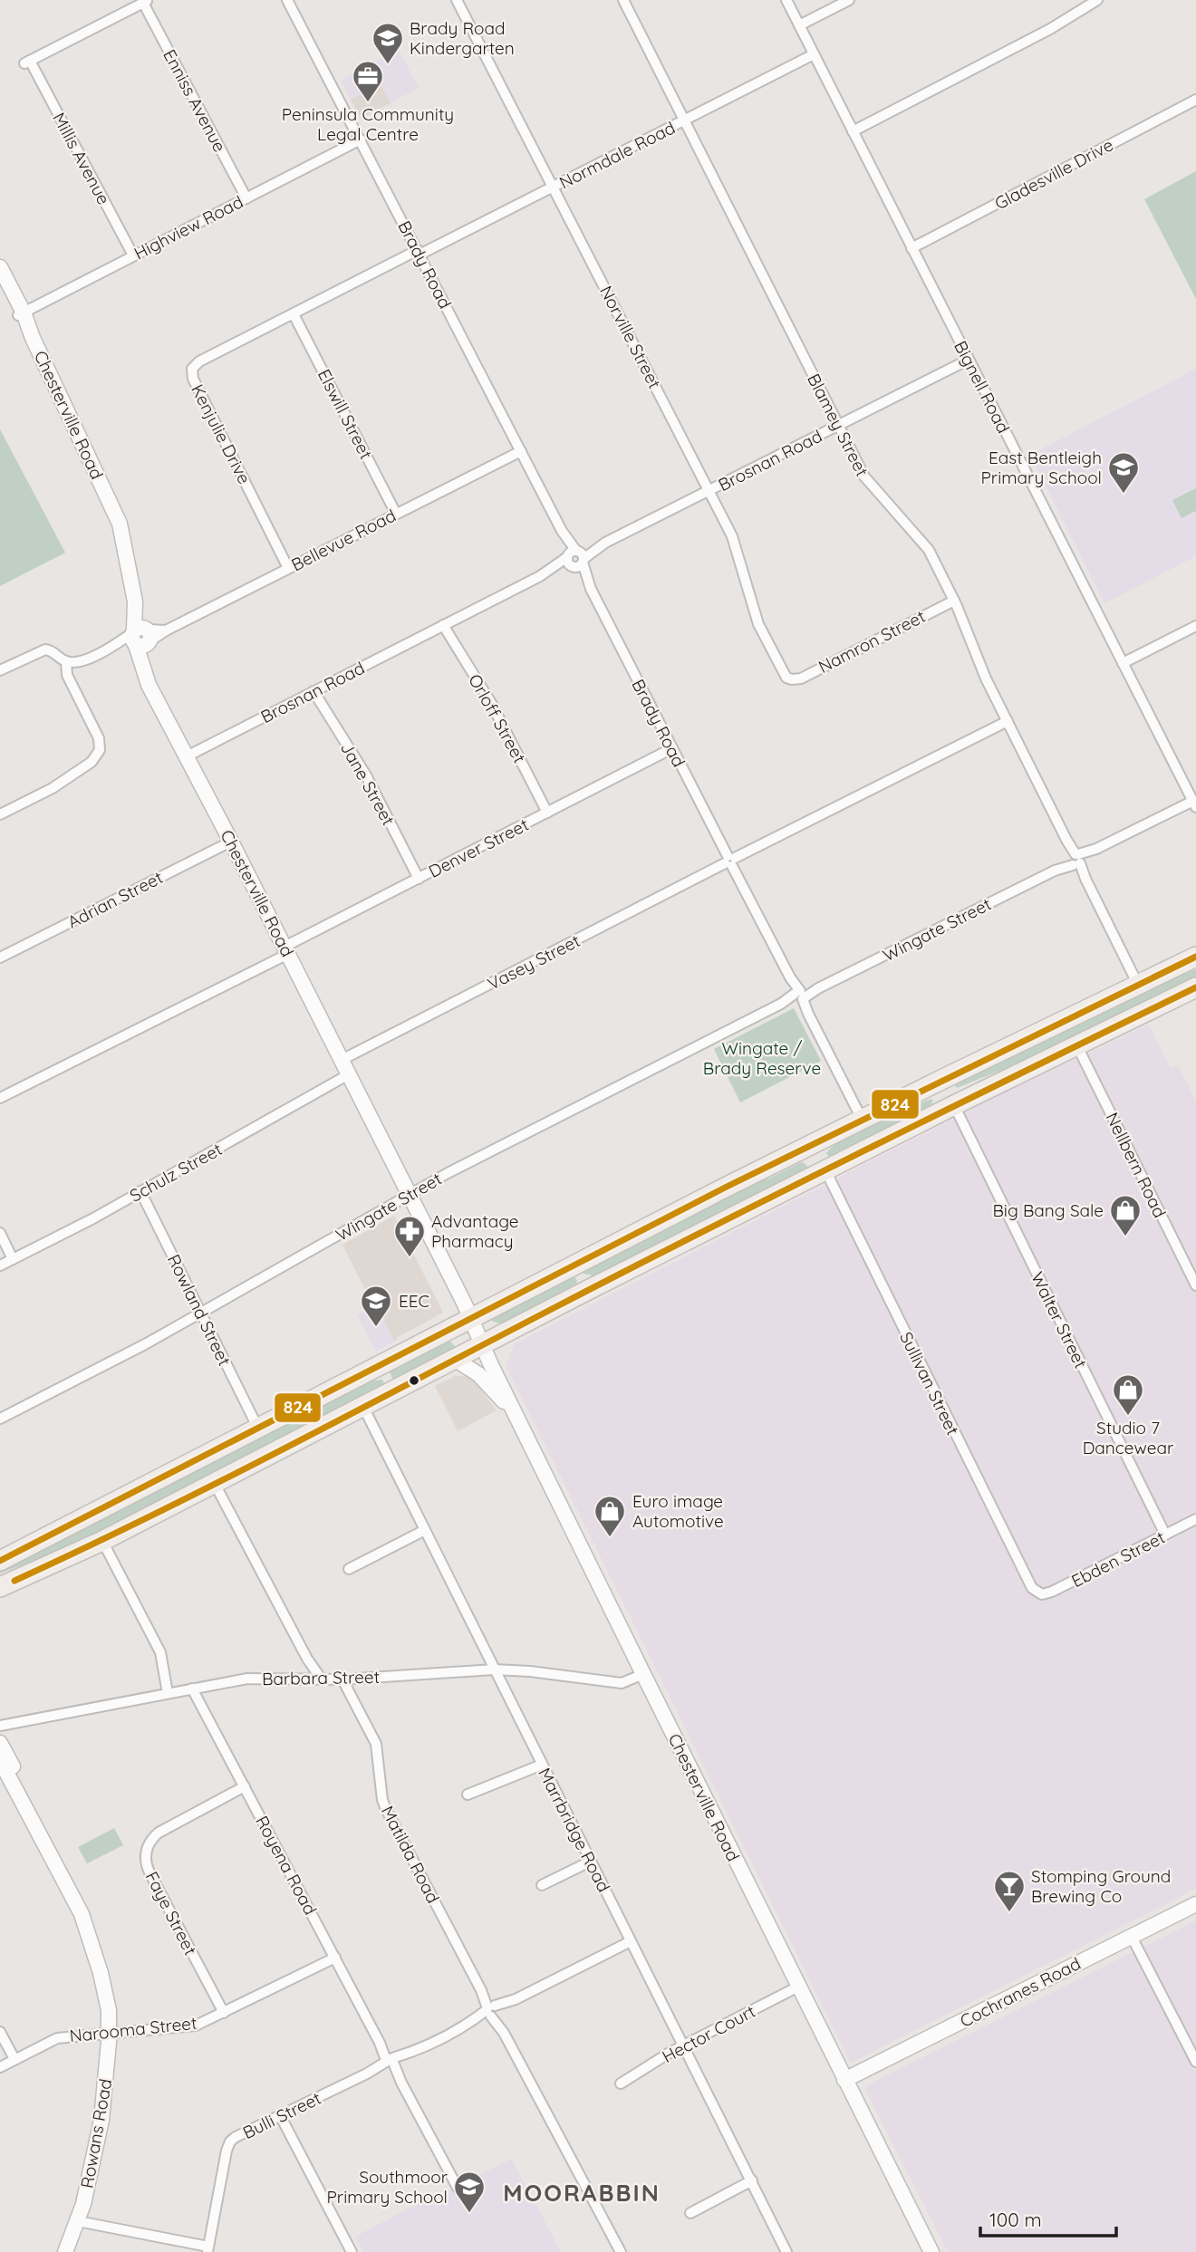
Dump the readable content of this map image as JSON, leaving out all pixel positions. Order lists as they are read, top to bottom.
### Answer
{
  "streets": {
    "street": [
      "Enniss Avenue",
      "Normdale Road",
      "Millis Avenue",
      "Gladesville Drive",
      "Highview Road",
      "Brady Road",
      "Norville Street",
      "Bignell Road",
      "Elswill Street",
      "Chesterville Road",
      "Blamey Street",
      "Kenjulie Drive",
      "Brosnan Road",
      "Bellevue Road",
      "Namron Street",
      "Orloff Street",
      "Jane Street",
      "Denver Street",
      "Adrian Street",
      "Wingate Street",
      "Vasey Street",
      "Nellbern Road",
      "Schulz Street",
      "Rowland Street",
      "Walter Street",
      "Sullivan Street",
      "Ebden Street",
      "Barbara Street",
      "Marrbridge Road",
      "Matilda Road",
      "Royena Road",
      "Faye Street",
      "Cochranes Road",
      "Narooma Street",
      "Hector Court",
      "Bulli Street",
      "Rowans Road"
    ]
  },
  "crossings": [
    ["Enniss Avenue", "Millis Avenue"],
    ["Enniss Avenue", "Highview Road"],
    ["Normdale Road", "Brady Road"],
    ["Normdale Road", "Norville Street"],
    ["Normdale Road", "Bignell Road"],
    ["Normdale Road", "Elswill Street"],
    ["Normdale Road", "Blamey Street"],
    ["Normdale Road", "Kenjulie Drive"],
    ["Millis Avenue", "Highview Road"],
    ["Gladesville Drive", "Bignell Road"],
    ["Highview Road", "Brady Road"],
    ["Highview Road", "Chesterville Road"],
    ["Brady Road", "Brosnan Road"],
    ["Brady Road", "Bellevue Road"],
    ["Brady Road", "Denver Street"],
    ["Brady Road", "Wingate Street"],
    ["Brady Road", "Vasey Street"],
    ["Norville Street", "Brosnan Road"],
    ["Norville Street", "Namron Street"],
    ["Bignell Road", "Brosnan Road"],
    ["Bignell Road", "Wingate Street"],
    ["Elswill Street", "Kenjulie Drive"],
    ["Elswill Street", "Bellevue Road"],
    ["Chesterville Road", "Brosnan Road"],
    ["Chesterville Road", "Bellevue Road"],
    ["Chesterville Road", "Denver Street"],
    ["Chesterville Road", "Adrian Street"],
    ["Chesterville Road", "Wingate Street"],
    ["Chesterville Road", "Vasey Street"],
    ["Chesterville Road", "Schulz Street"],
    ["Chesterville Road", "Barbara Street"],
    ["Chesterville Road", "Cochranes Road"],
    ["Chesterville Road", "Hector Court"],
    ["Blamey Street", "Brosnan Road"],
    ["Blamey Street", "Namron Street"],
    ["Blamey Street", "Wingate Street"],
    ["Blamey Street", "Vasey Street"],
    ["Kenjulie Drive", "Bellevue Road"],
    ["Brosnan Road", "Orloff Street"],
    ["Brosnan Road", "Jane Street"],
    ["Orloff Street", "Denver Street"],
    ["Jane Street", "Denver Street"],
    ["Wingate Street", "Rowland Street"],
    ["Schulz Street", "Rowland Street"],
    ["Walter Street", "Ebden Street"],
    ["Sullivan Street", "Ebden Street"],
    ["Barbara Street", "Marrbridge Road"],
    ["Barbara Street", "Matilda Road"],
    ["Barbara Street", "Royena Road"],
    ["Marrbridge Road", "Hector Court"],
    ["Marrbridge Road", "Bulli Street"],
    ["Matilda Road", "Bulli Street"],
    ["Royena Road", "Faye Street"],
    ["Royena Road", "Narooma Street"],
    ["Royena Road", "Bulli Street"],
    ["Faye Street", "Narooma Street"],
    ["Narooma Street", "Rowans Road"]
  ],
  "districts": ["MOORABBIN"],
  "parks": ["Wingate / Brady Reserve"],
  "places": {
    "school or university": [
      "Brady Road Kindergarten",
      "East Bentleigh Primary School",
      "EEC",
      "Southmoor Primary School"
    ],
    "office": ["Peninsula Community Legal Centre"],
    "shop": ["Big Bang Sale", "Studio 7 Dancewear", "Euro image Automotive"],
    "pharmacy": ["Advantage Pharmacy"],
    "bar": ["Stomping Ground Brewing Co"]
  },
  "lines": ["transit line 824"],
  "scale_bar": "100 m"
}
